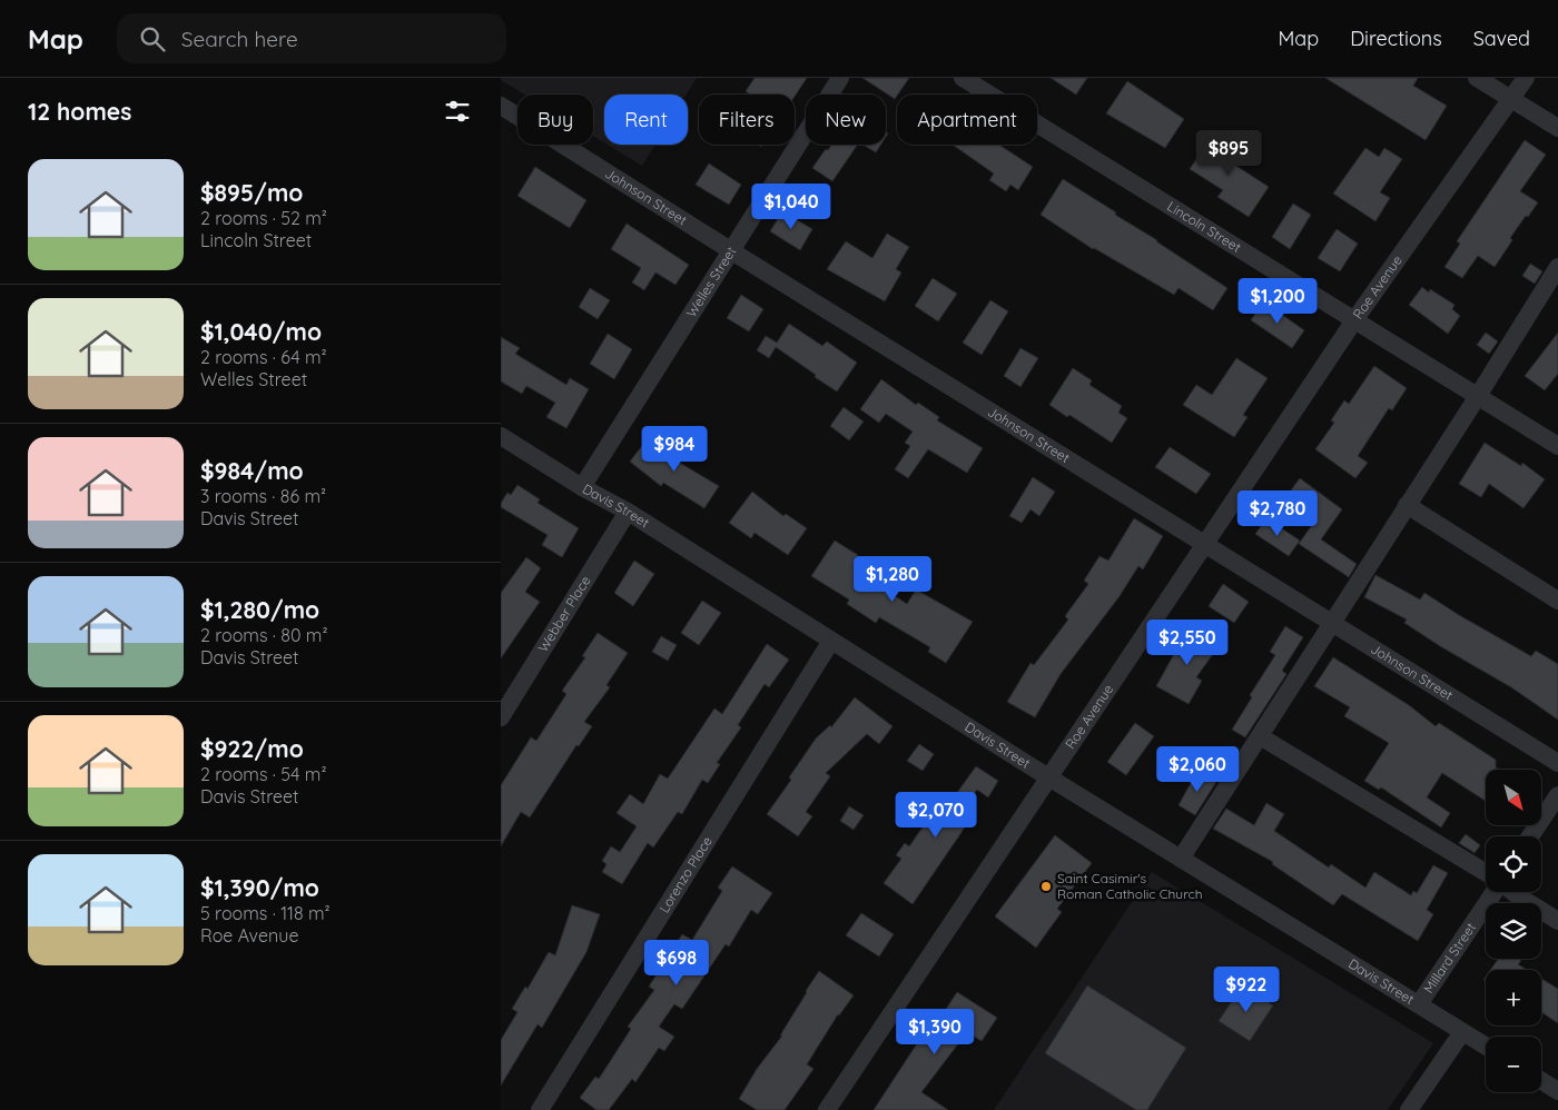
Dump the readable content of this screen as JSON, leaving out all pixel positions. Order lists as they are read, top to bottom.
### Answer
{
  "streets": {
    "street": [
      "Johnson Street",
      "Lincoln Street",
      "Welles Street",
      "Roe Avenue",
      "Davis Street",
      "Webber Place",
      "Lorenzo Place",
      "Millard Street"
    ]
  },
  "crossings": [
    ["Johnson Street", "Welles Street"],
    ["Johnson Street", "Roe Avenue"],
    ["Lincoln Street", "Roe Avenue"],
    ["Welles Street", "Davis Street"],
    ["Roe Avenue", "Davis Street"],
    ["Davis Street", "Webber Place"],
    ["Davis Street", "Lorenzo Place"],
    ["Davis Street", "Millard Street"]
  ],
  "places": ["Saint Casimir's Roman Catholic Church"],
  "north": "bottom right",
  "page": {
    "header": "Map",
    "search": "Search here",
    "nav": ["Map", "Directions", "Saved"],
    "heading": "12 homes",
    "chip": [
      "Buy",
      "Rent",
      "Filters",
      "New",
      "Apartment"
    ],
    "price": [
      "$895",
      "$1,040",
      "$1,200",
      "$984",
      "$2,780",
      "$1,280",
      "$2,550",
      "$2,060",
      "$2,070",
      "$698",
      "$922",
      "$1,390"
    ],
    "list": [
      {
        "name": "$895/mo",
        "note": "2 rooms · 52 m² · Lincoln Street"
      },
      {
        "name": "$1,040/mo",
        "note": "2 rooms · 64 m² · Welles Street"
      },
      {
        "name": "$984/mo",
        "note": "3 rooms · 86 m² · Davis Street"
      },
      {
        "name": "$1,280/mo",
        "note": "2 rooms · 80 m² · Davis Street"
      },
      {
        "name": "$922/mo",
        "note": "2 rooms · 54 m² · Davis Street"
      },
      {
        "name": "$1,390/mo",
        "note": "5 rooms · 118 m² · Roe Avenue"
      }
    ],
    "map_buttons": ["+", "−"]
  }
}
